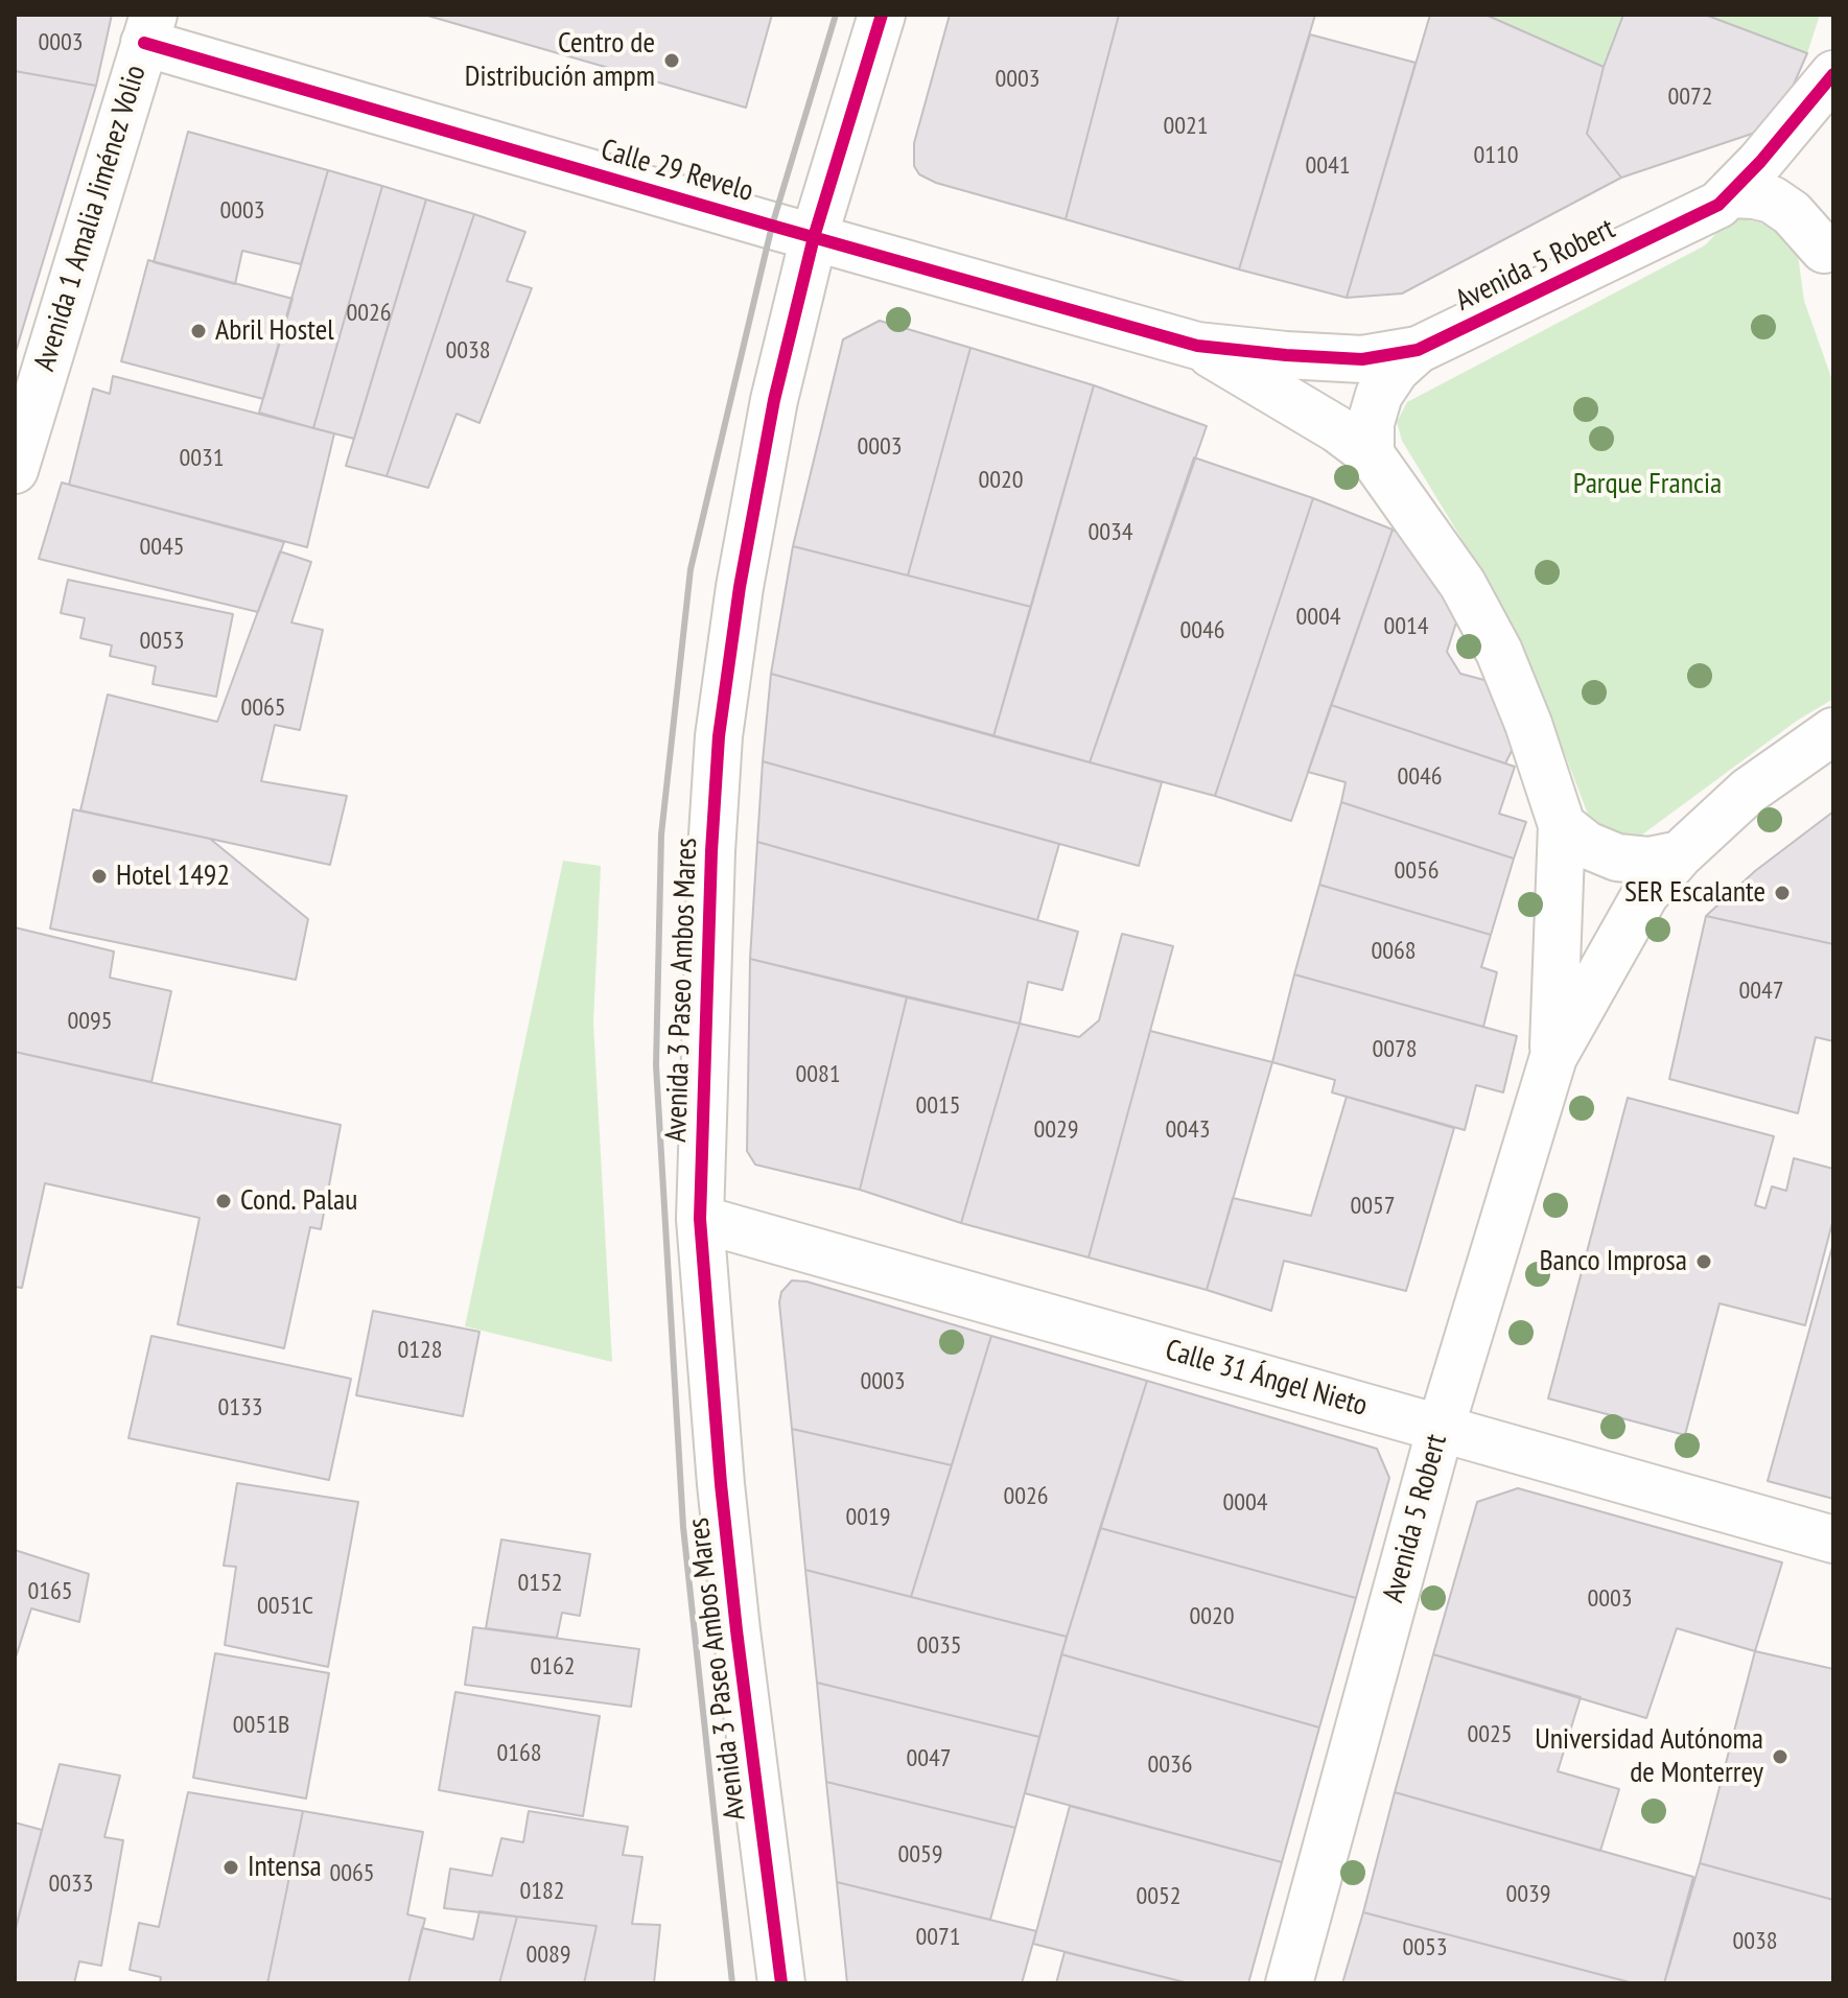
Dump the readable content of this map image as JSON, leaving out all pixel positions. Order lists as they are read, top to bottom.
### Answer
{
  "streets": {
    "street": [
      "Calle 29 Revelo",
      "Avenida 1 Amalia Jiménez Volio",
      "Avenida 5 Robert",
      "Avenida 3 Paseo Ambos Mares",
      "Calle 31 Ángel Nieto"
    ]
  },
  "crossings": [
    ["Calle 29 Revelo", "Avenida 1 Amalia Jiménez Volio"],
    ["Calle 29 Revelo", "Avenida 5 Robert"],
    ["Calle 29 Revelo", "Avenida 3 Paseo Ambos Mares"],
    ["Avenida 5 Robert", "Calle 31 Ángel Nieto"],
    ["Avenida 3 Paseo Ambos Mares", "Calle 31 Ángel Nieto"]
  ],
  "parks": ["Parque Francia"],
  "places": [
    "Centro de Distribución ampm",
    "Abril Hostel",
    "Hotel 1492",
    "SER Escalante",
    "Cond. Palau",
    "Banco Improsa",
    "Universidad Autónoma de Monterrey",
    "Intensa"
  ],
  "house_numbers": [
    "0003",
    "0003",
    "0072",
    "0021",
    "0110",
    "0041",
    "0003",
    "0026",
    "0038",
    "0003",
    "0031",
    "0020",
    "0034",
    "0045",
    "0004",
    "0014",
    "0046",
    "0053",
    "0065",
    "0046",
    "0056",
    "0068",
    "0047",
    "0095",
    "0078",
    "0081",
    "0015",
    "0029",
    "0043",
    "0057",
    "0128",
    "0003",
    "0133",
    "0026",
    "0004",
    "0019",
    "0152",
    "0165",
    "0003",
    "0051C",
    "0020",
    "0035",
    "0162",
    "0051B",
    "0025",
    "0168",
    "0047",
    "0036",
    "0059",
    "0065",
    "0033",
    "0182",
    "0039",
    "0052",
    "0071",
    "0038",
    "0053",
    "0089"
  ]
}
